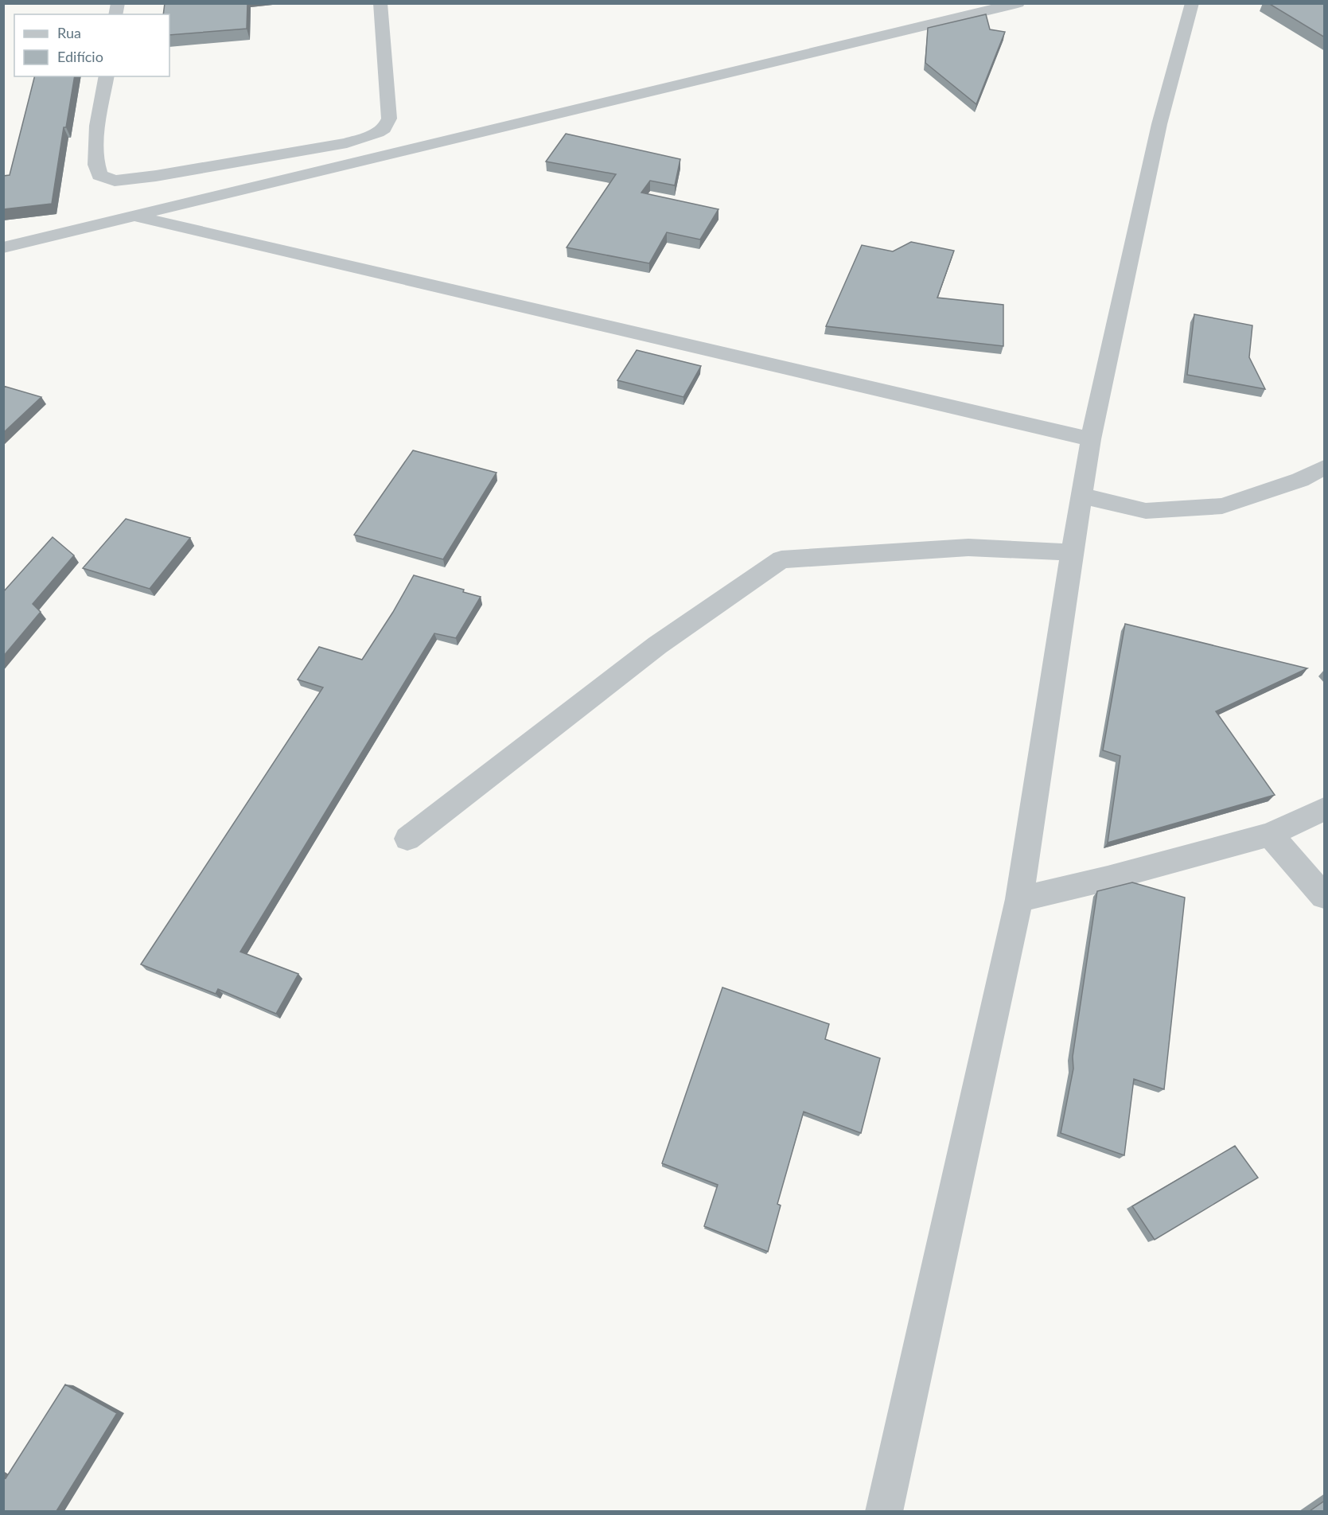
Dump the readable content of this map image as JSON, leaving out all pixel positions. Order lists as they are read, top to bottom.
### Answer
{
  "legend": ["Rua", "Edifício"]
}
